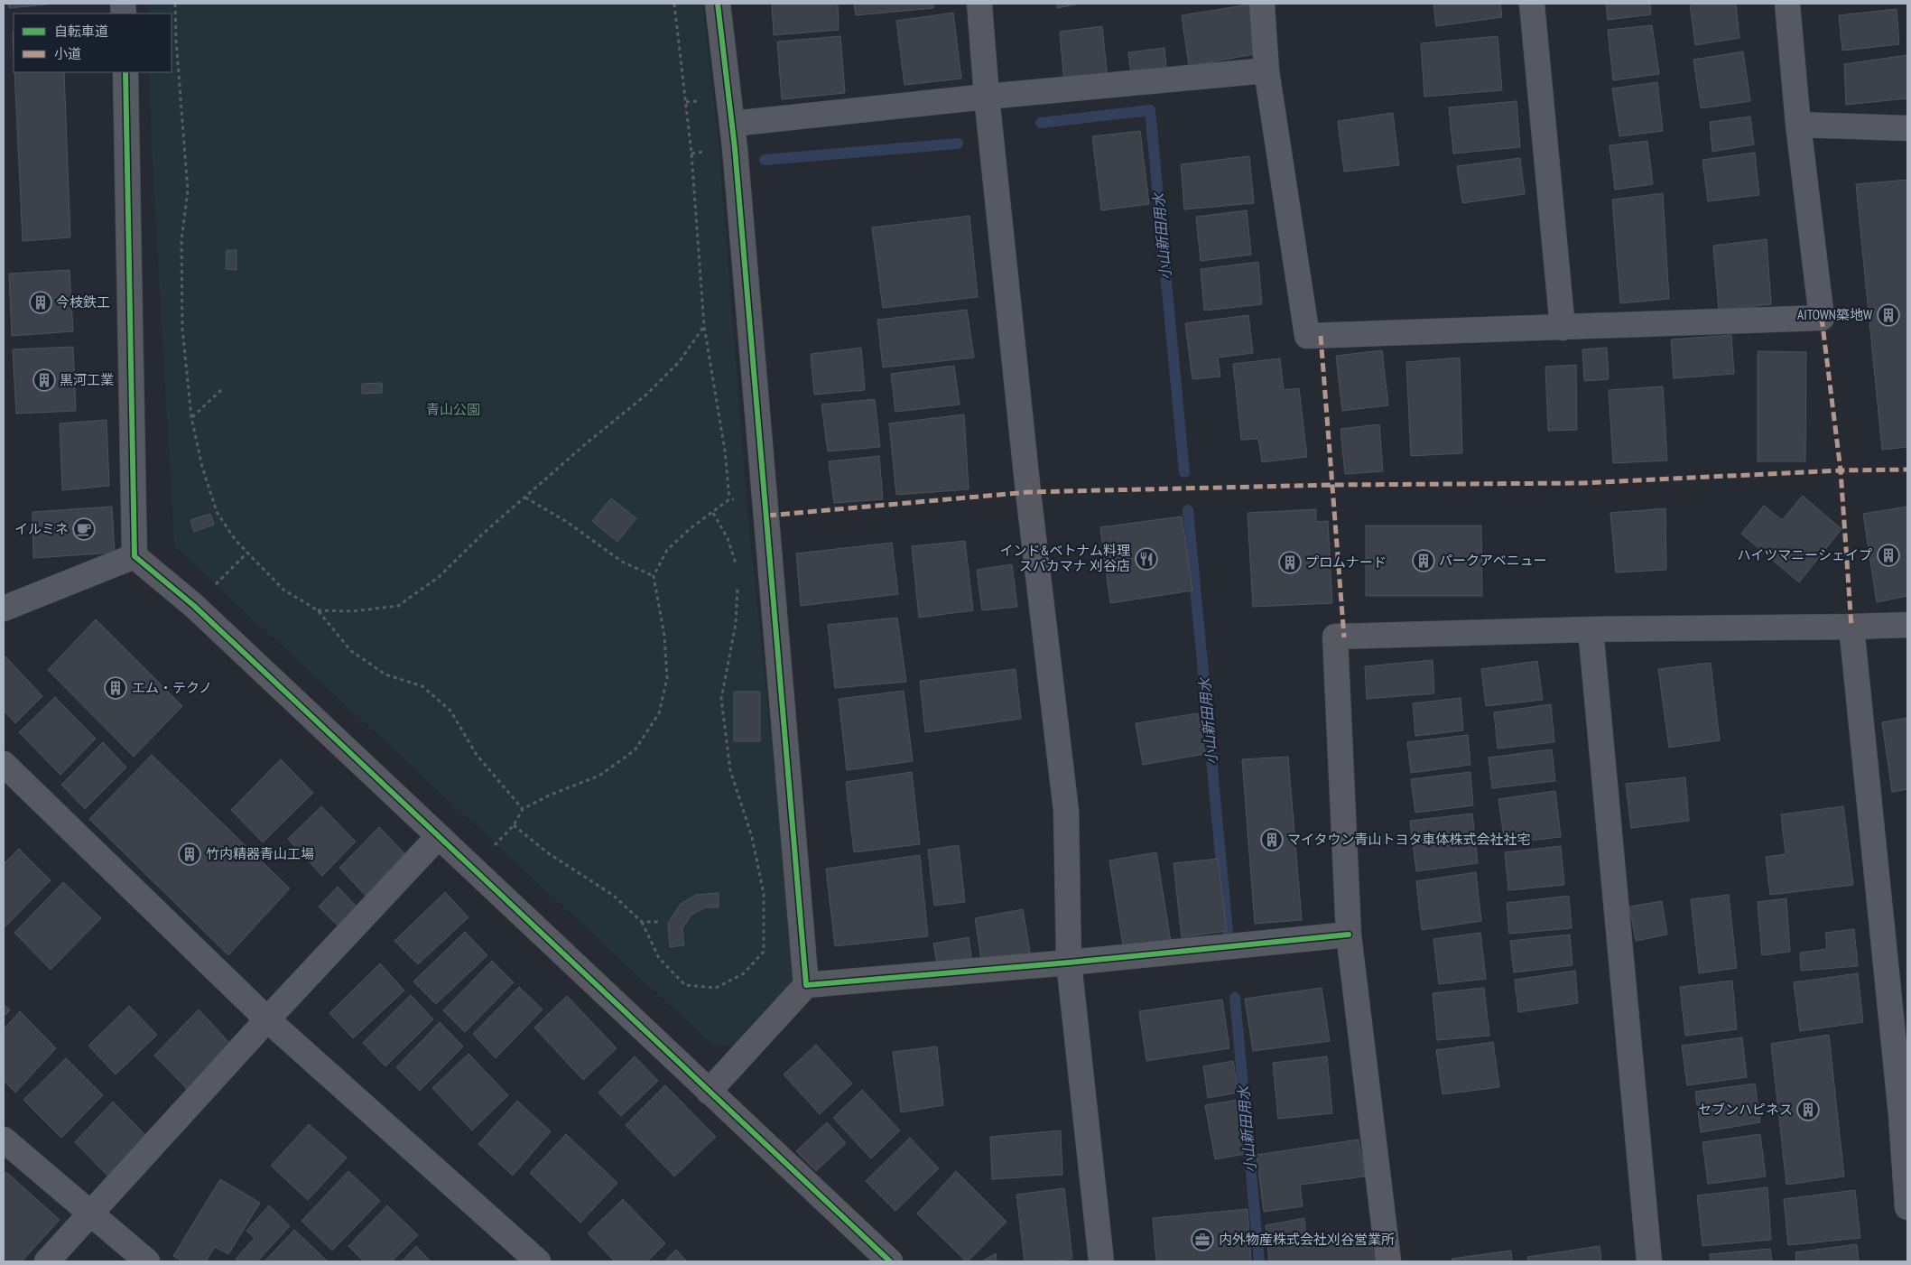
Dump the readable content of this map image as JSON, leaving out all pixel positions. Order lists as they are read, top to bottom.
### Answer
{
  "water": ["小山新田用水"],
  "parks": ["青山公園"],
  "places": {
    "building": [
      "今枝鉄工",
      "AITOWN築地W",
      "黒河工業",
      "ハイツマニーシェイプ",
      "パークアベニュー",
      "プロムナード",
      "エム・テクノ",
      "マイタウン青山トヨタ車体株式会社社宅",
      "竹内精器青山工場",
      "セブンハピネス"
    ],
    "cafe": ["イルミネ"],
    "restaurant": ["インド&ベトナム料理 スバカマナ 刈谷店"],
    "office": ["内外物産株式会社刈谷営業所"]
  },
  "legend": ["自転車道", "小道"]
}
